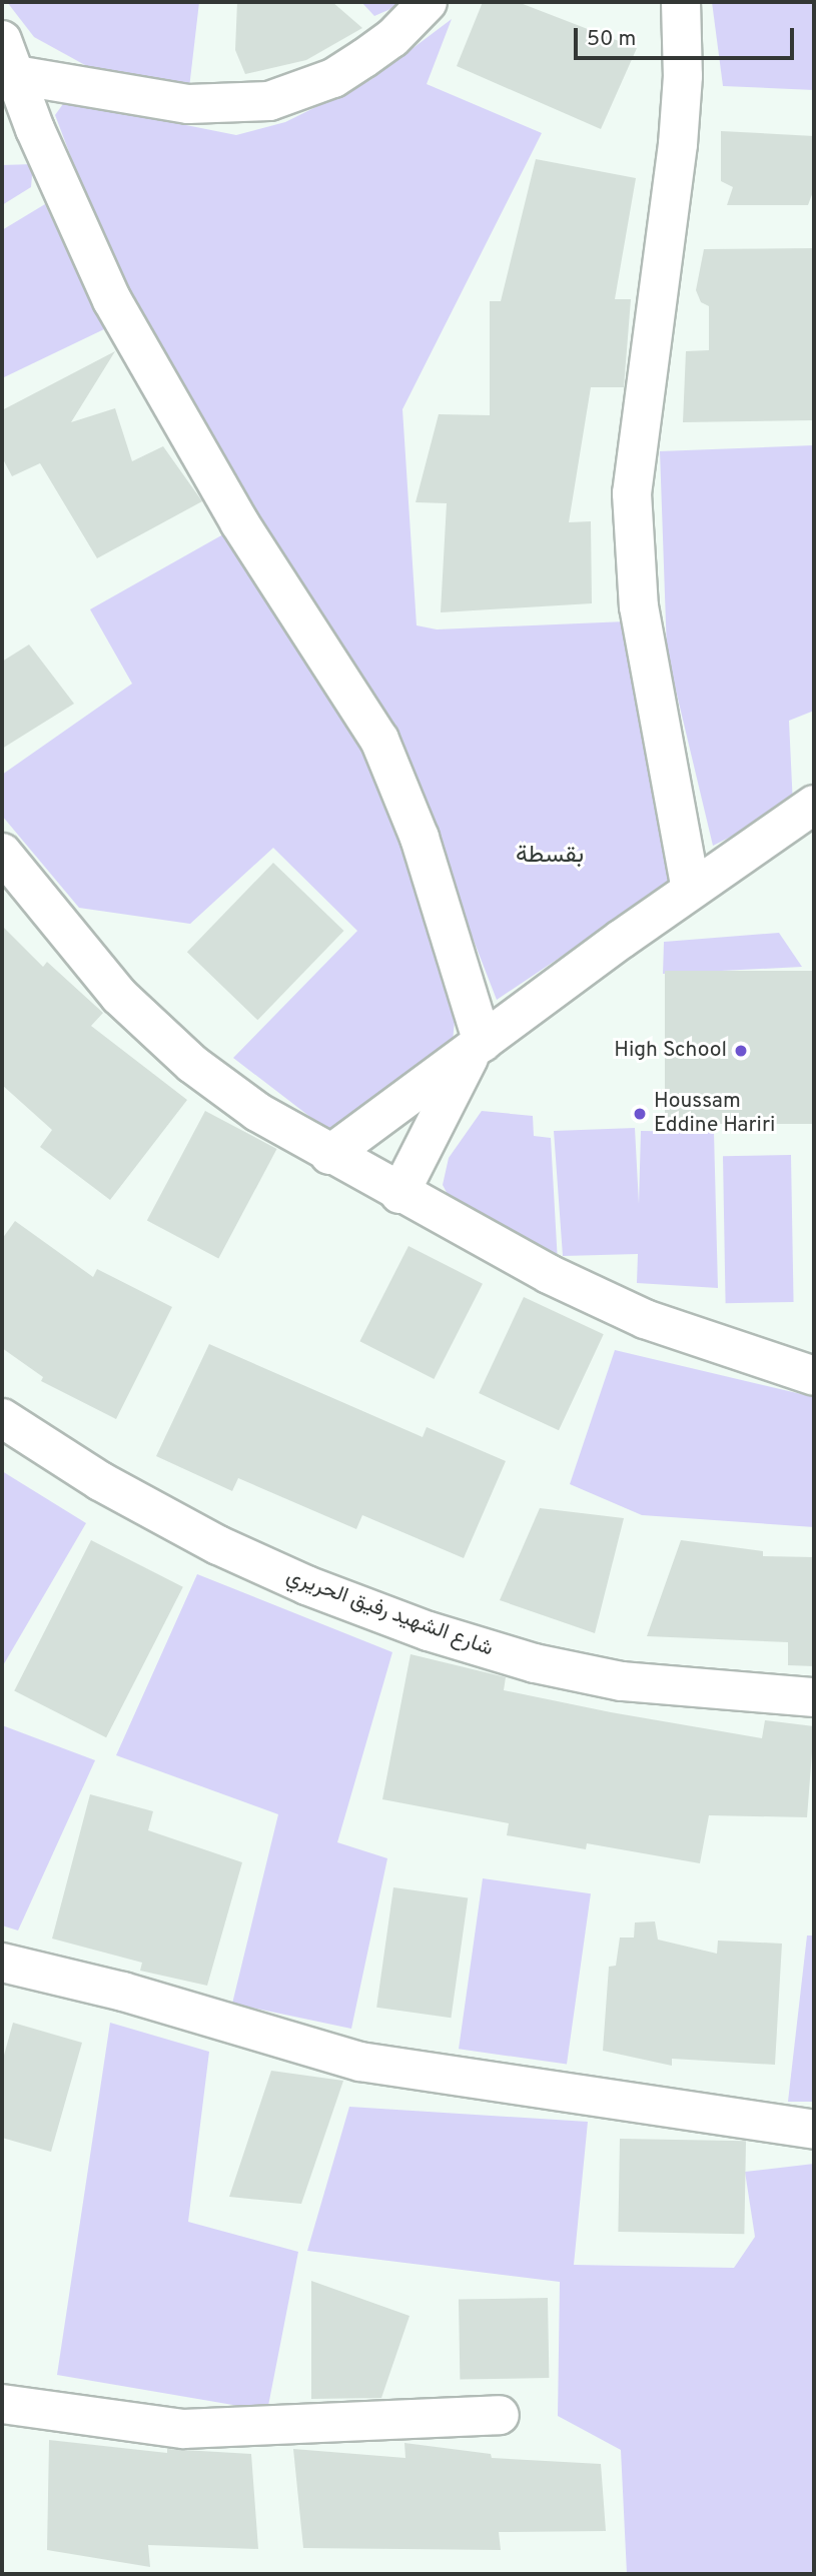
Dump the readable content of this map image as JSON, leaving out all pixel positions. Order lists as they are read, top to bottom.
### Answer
{
  "streets": {
    "street": ["شارع الشهيد رفيق الحريري"]
  },
  "districts": ["بقسطة"],
  "places": ["High School", "Houssam Eddine Hariri"],
  "scale_bar": "50 m"
}
